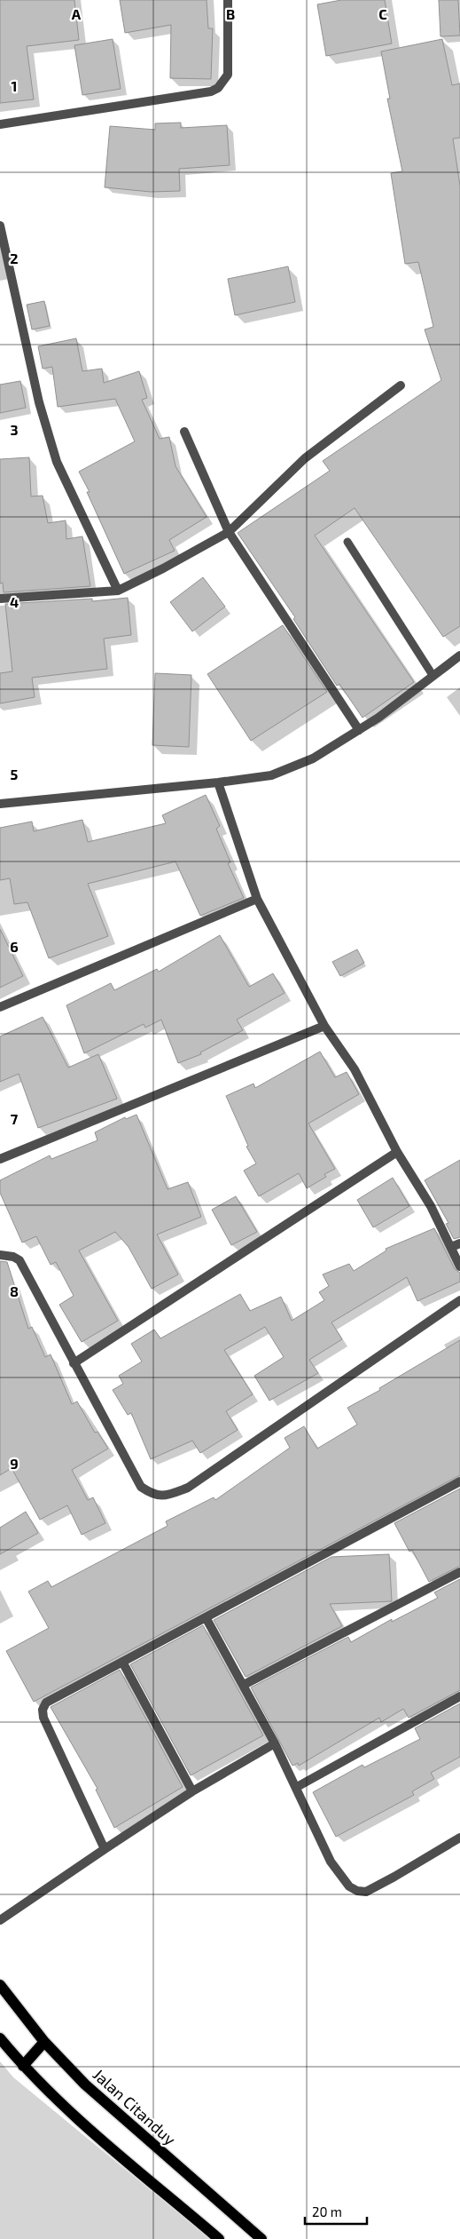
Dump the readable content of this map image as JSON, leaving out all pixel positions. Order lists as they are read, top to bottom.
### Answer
{
  "streets": {
    "main road": ["Jalan Citanduy"]
  },
  "scale_bar": "20 m",
  "grid": {
    "columns": ["A", "B", "C"],
    "rows": [
      "1",
      "2",
      "3",
      "4",
      "5",
      "6",
      "7",
      "8",
      "9"
    ]
  }
}
